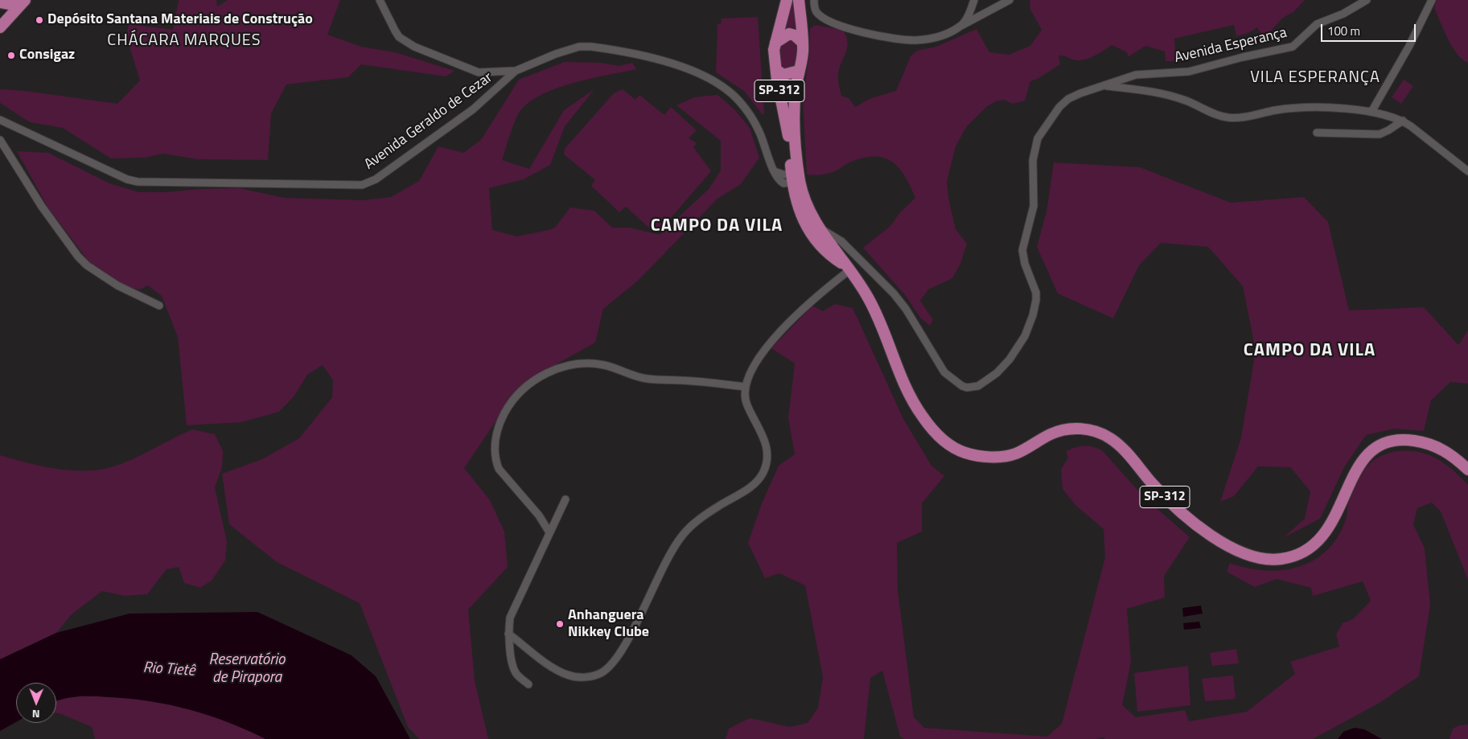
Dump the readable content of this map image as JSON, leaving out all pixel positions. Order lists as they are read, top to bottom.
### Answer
{
  "streets": {
    "main road": ["SP-312"],
    "street": ["Avenida Esperança", "Avenida Geraldo de Cezar"]
  },
  "crossings": [
    ["Avenida Esperança", "SP-312"],
    ["SP-312", "Avenida Geraldo de Cezar"]
  ],
  "districts": [
    "CHÁCARA MARQUES",
    "VILA ESPERANÇA",
    "CAMPO DA VILA",
    "CAMPO DA VILA"
  ],
  "water": ["Reservatório de Pirapora", "Rio Tietê"],
  "places": ["Depósito Santana Materiais de Construção", "Consigaz", "Anhanguera Nikkey Clube"],
  "scale_bar": "100 m",
  "north": "bottom"
}
